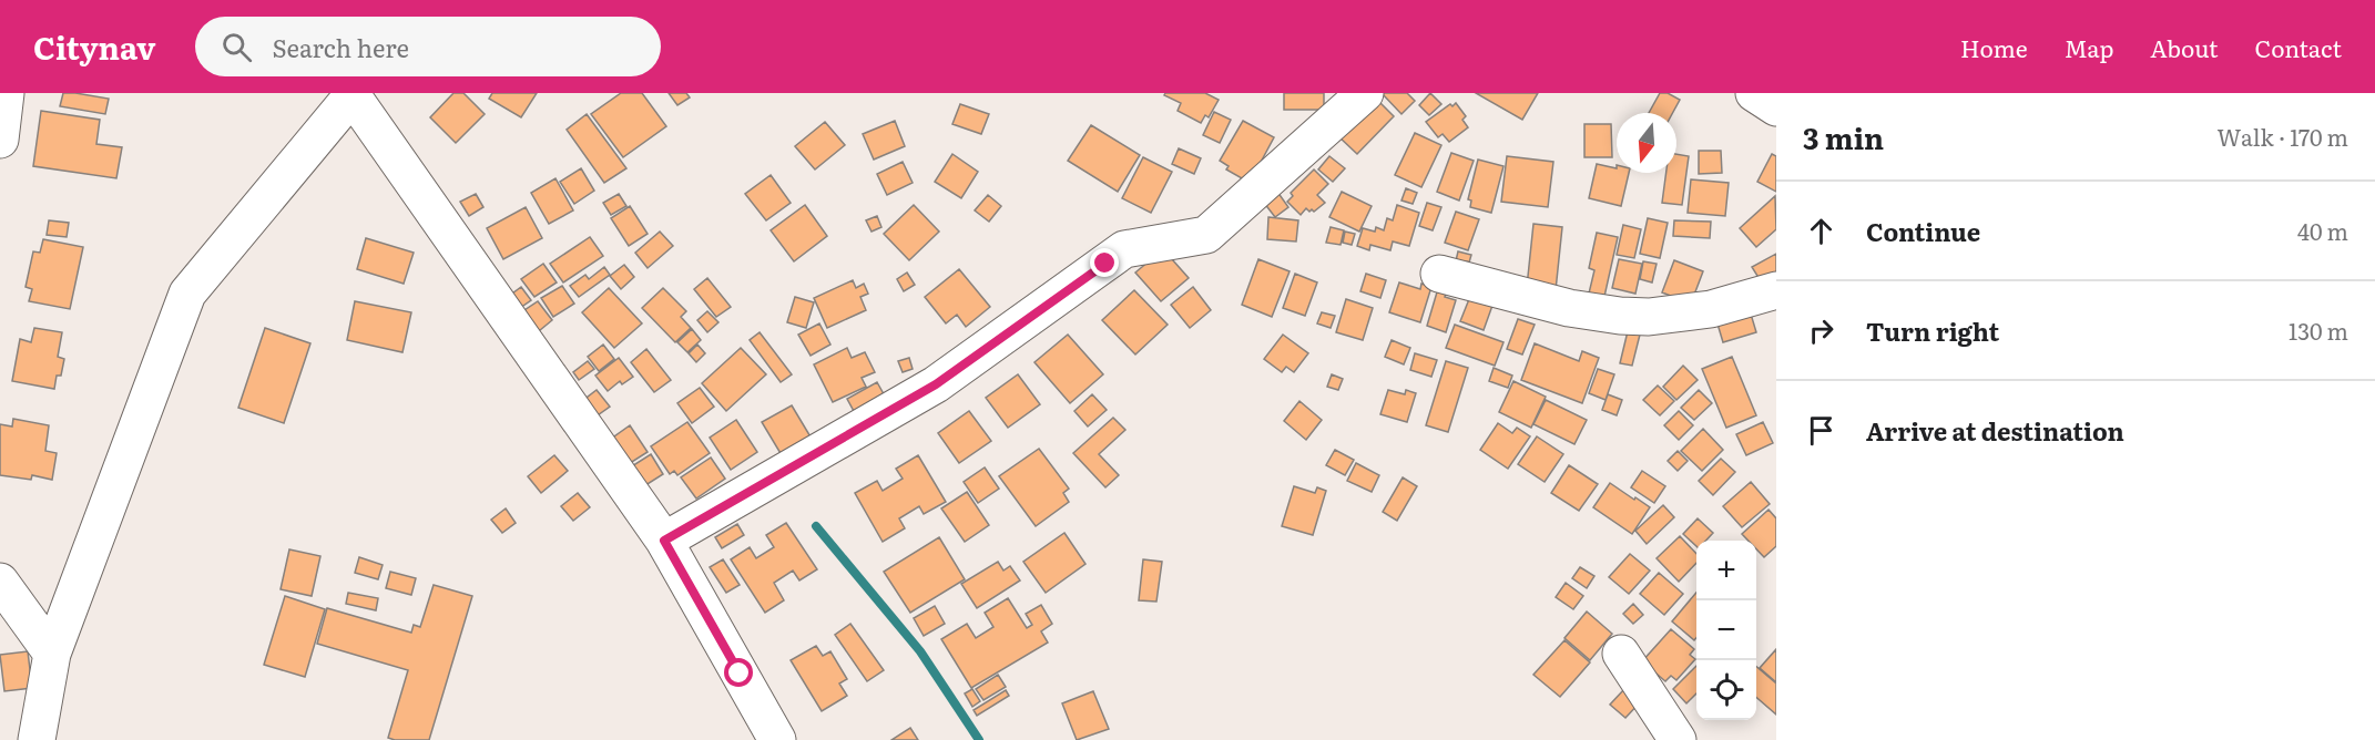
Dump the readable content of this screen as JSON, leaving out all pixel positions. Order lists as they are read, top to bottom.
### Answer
{
  "north": "bottom",
  "page": {
    "header": "Citynav",
    "search": "Search here",
    "nav": [
      "Home",
      "Map",
      "About",
      "Contact"
    ],
    "heading": ["3 min", "Walk · 170 m"],
    "list": [
      ["Continue", "40 m"],
      ["Turn right", "130 m"],
      "Arrive at destination"
    ],
    "map_buttons": ["+", "−"]
  }
}
